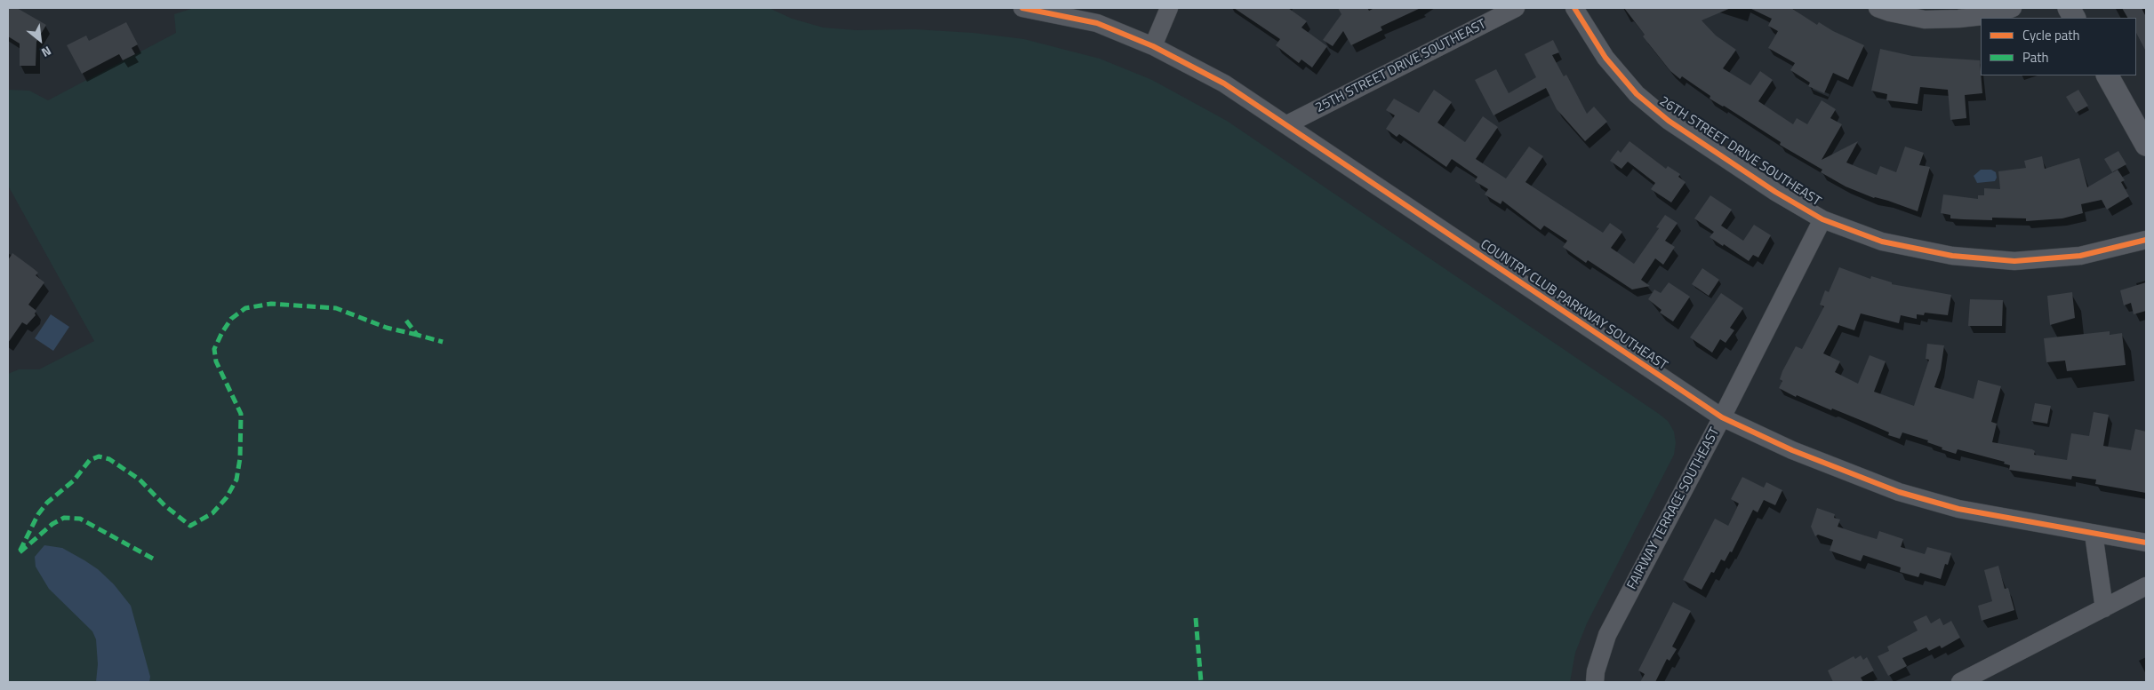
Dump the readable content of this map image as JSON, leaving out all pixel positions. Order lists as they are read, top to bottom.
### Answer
{
  "streets": {
    "street": [
      "25TH STREET DRIVE SOUTHEAST",
      "26TH STREET DRIVE SOUTHEAST",
      "COUNTRY CLUB PARKWAY SOUTHEAST",
      "FAIRWAY TERRACE SOUTHEAST"
    ]
  },
  "crossings": [
    ["25TH STREET DRIVE SOUTHEAST", "COUNTRY CLUB PARKWAY SOUTHEAST"],
    ["26TH STREET DRIVE SOUTHEAST", "FAIRWAY TERRACE SOUTHEAST"],
    ["COUNTRY CLUB PARKWAY SOUTHEAST", "FAIRWAY TERRACE SOUTHEAST"]
  ],
  "legend": ["Cycle path", "Path"],
  "north": "bottom right"
}
